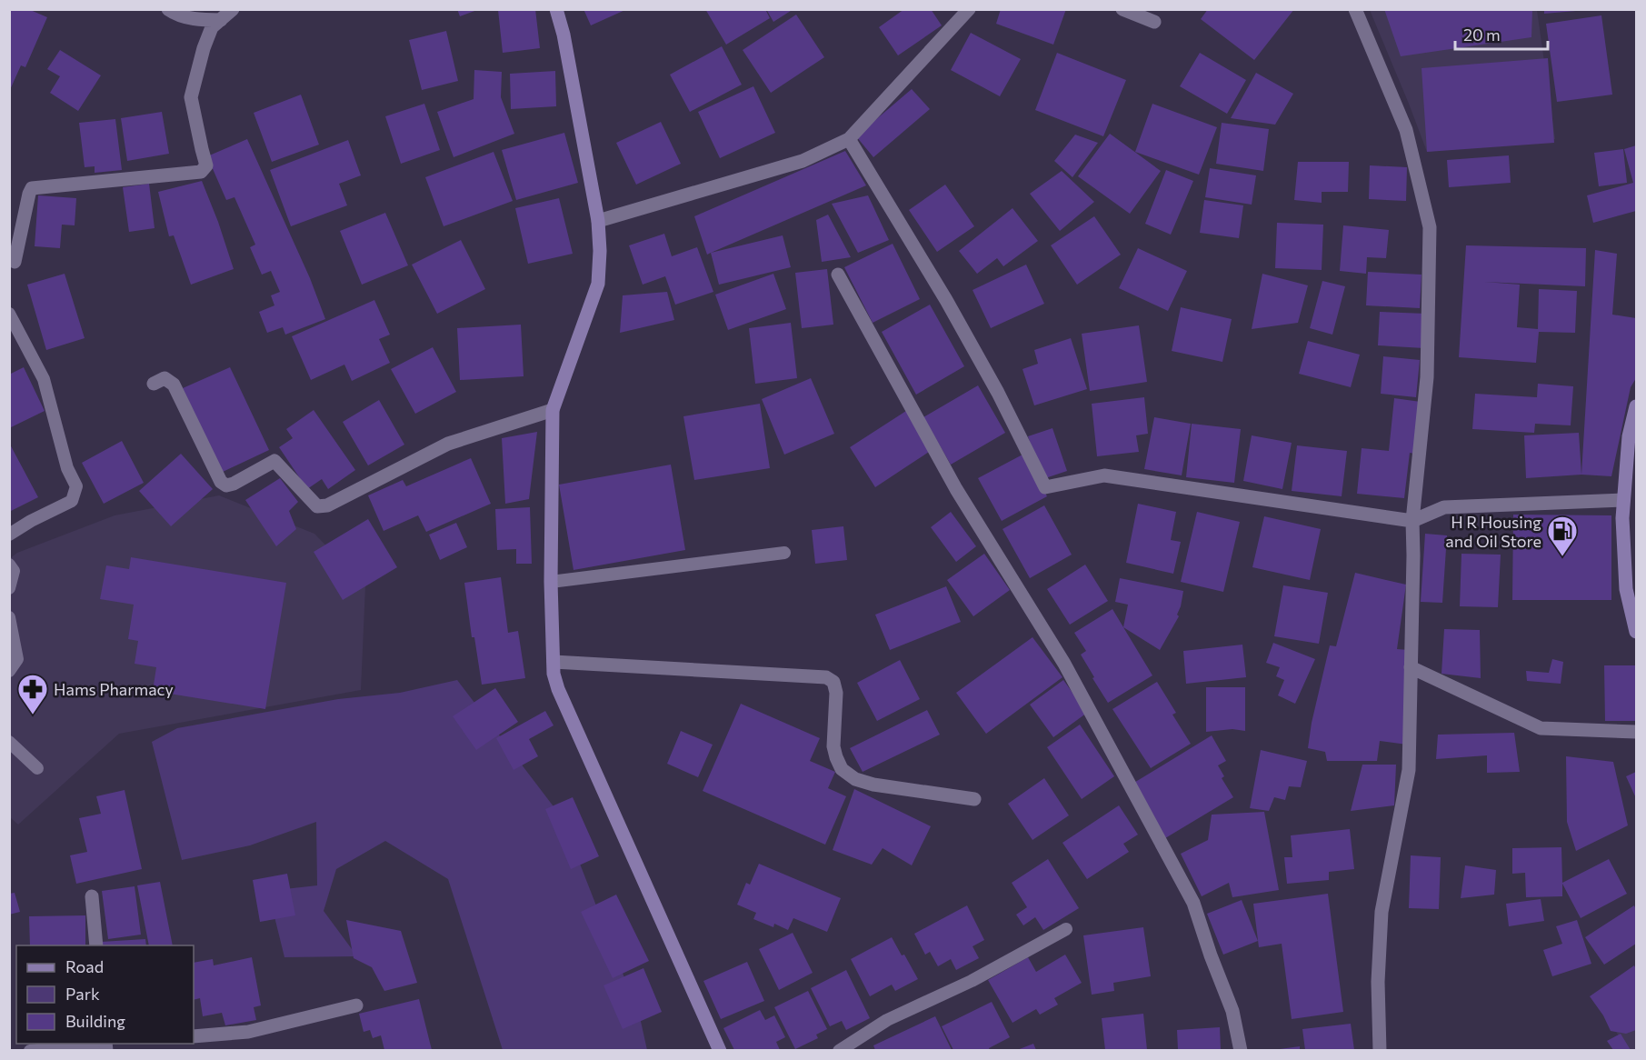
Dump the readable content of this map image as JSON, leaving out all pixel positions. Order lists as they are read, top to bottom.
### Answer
{
  "places": {
    "fuel station": ["H R Housing and Oil Store"],
    "pharmacy": ["Hams Pharmacy"]
  },
  "legend": ["Road", "Park", "Building"],
  "scale_bar": "20 m"
}
